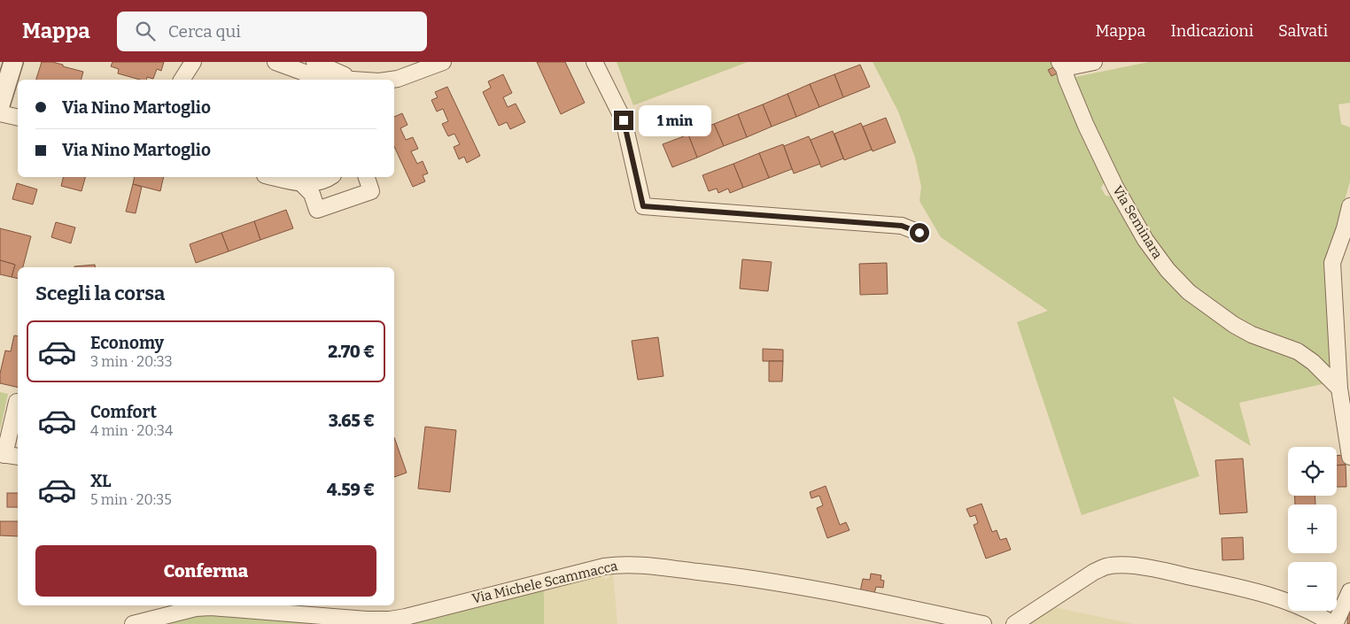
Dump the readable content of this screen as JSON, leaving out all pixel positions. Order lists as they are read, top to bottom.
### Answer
{
  "streets": {
    "street": ["Via Seminara", "Via Michele Scammacca"]
  },
  "page": {
    "header": "Mappa",
    "search": "Cerca qui",
    "nav": ["Mappa", "Indicazioni", "Salvati"],
    "banner": ["Via Nino Martoglio", "Via Nino Martoglio"],
    "bubble": "1 min",
    "heading": "Scegli la corsa",
    "list": [
      {
        "name": "Economy",
        "note": "3 min · 20:33",
        "value": "2.70 €"
      },
      {
        "name": "Comfort",
        "note": "4 min · 20:34",
        "value": "3.65 €"
      },
      {
        "name": "XL",
        "note": "5 min · 20:35",
        "value": "4.59 €"
      }
    ],
    "map_buttons": ["+", "−"],
    "buttons": "Conferma"
  }
}
